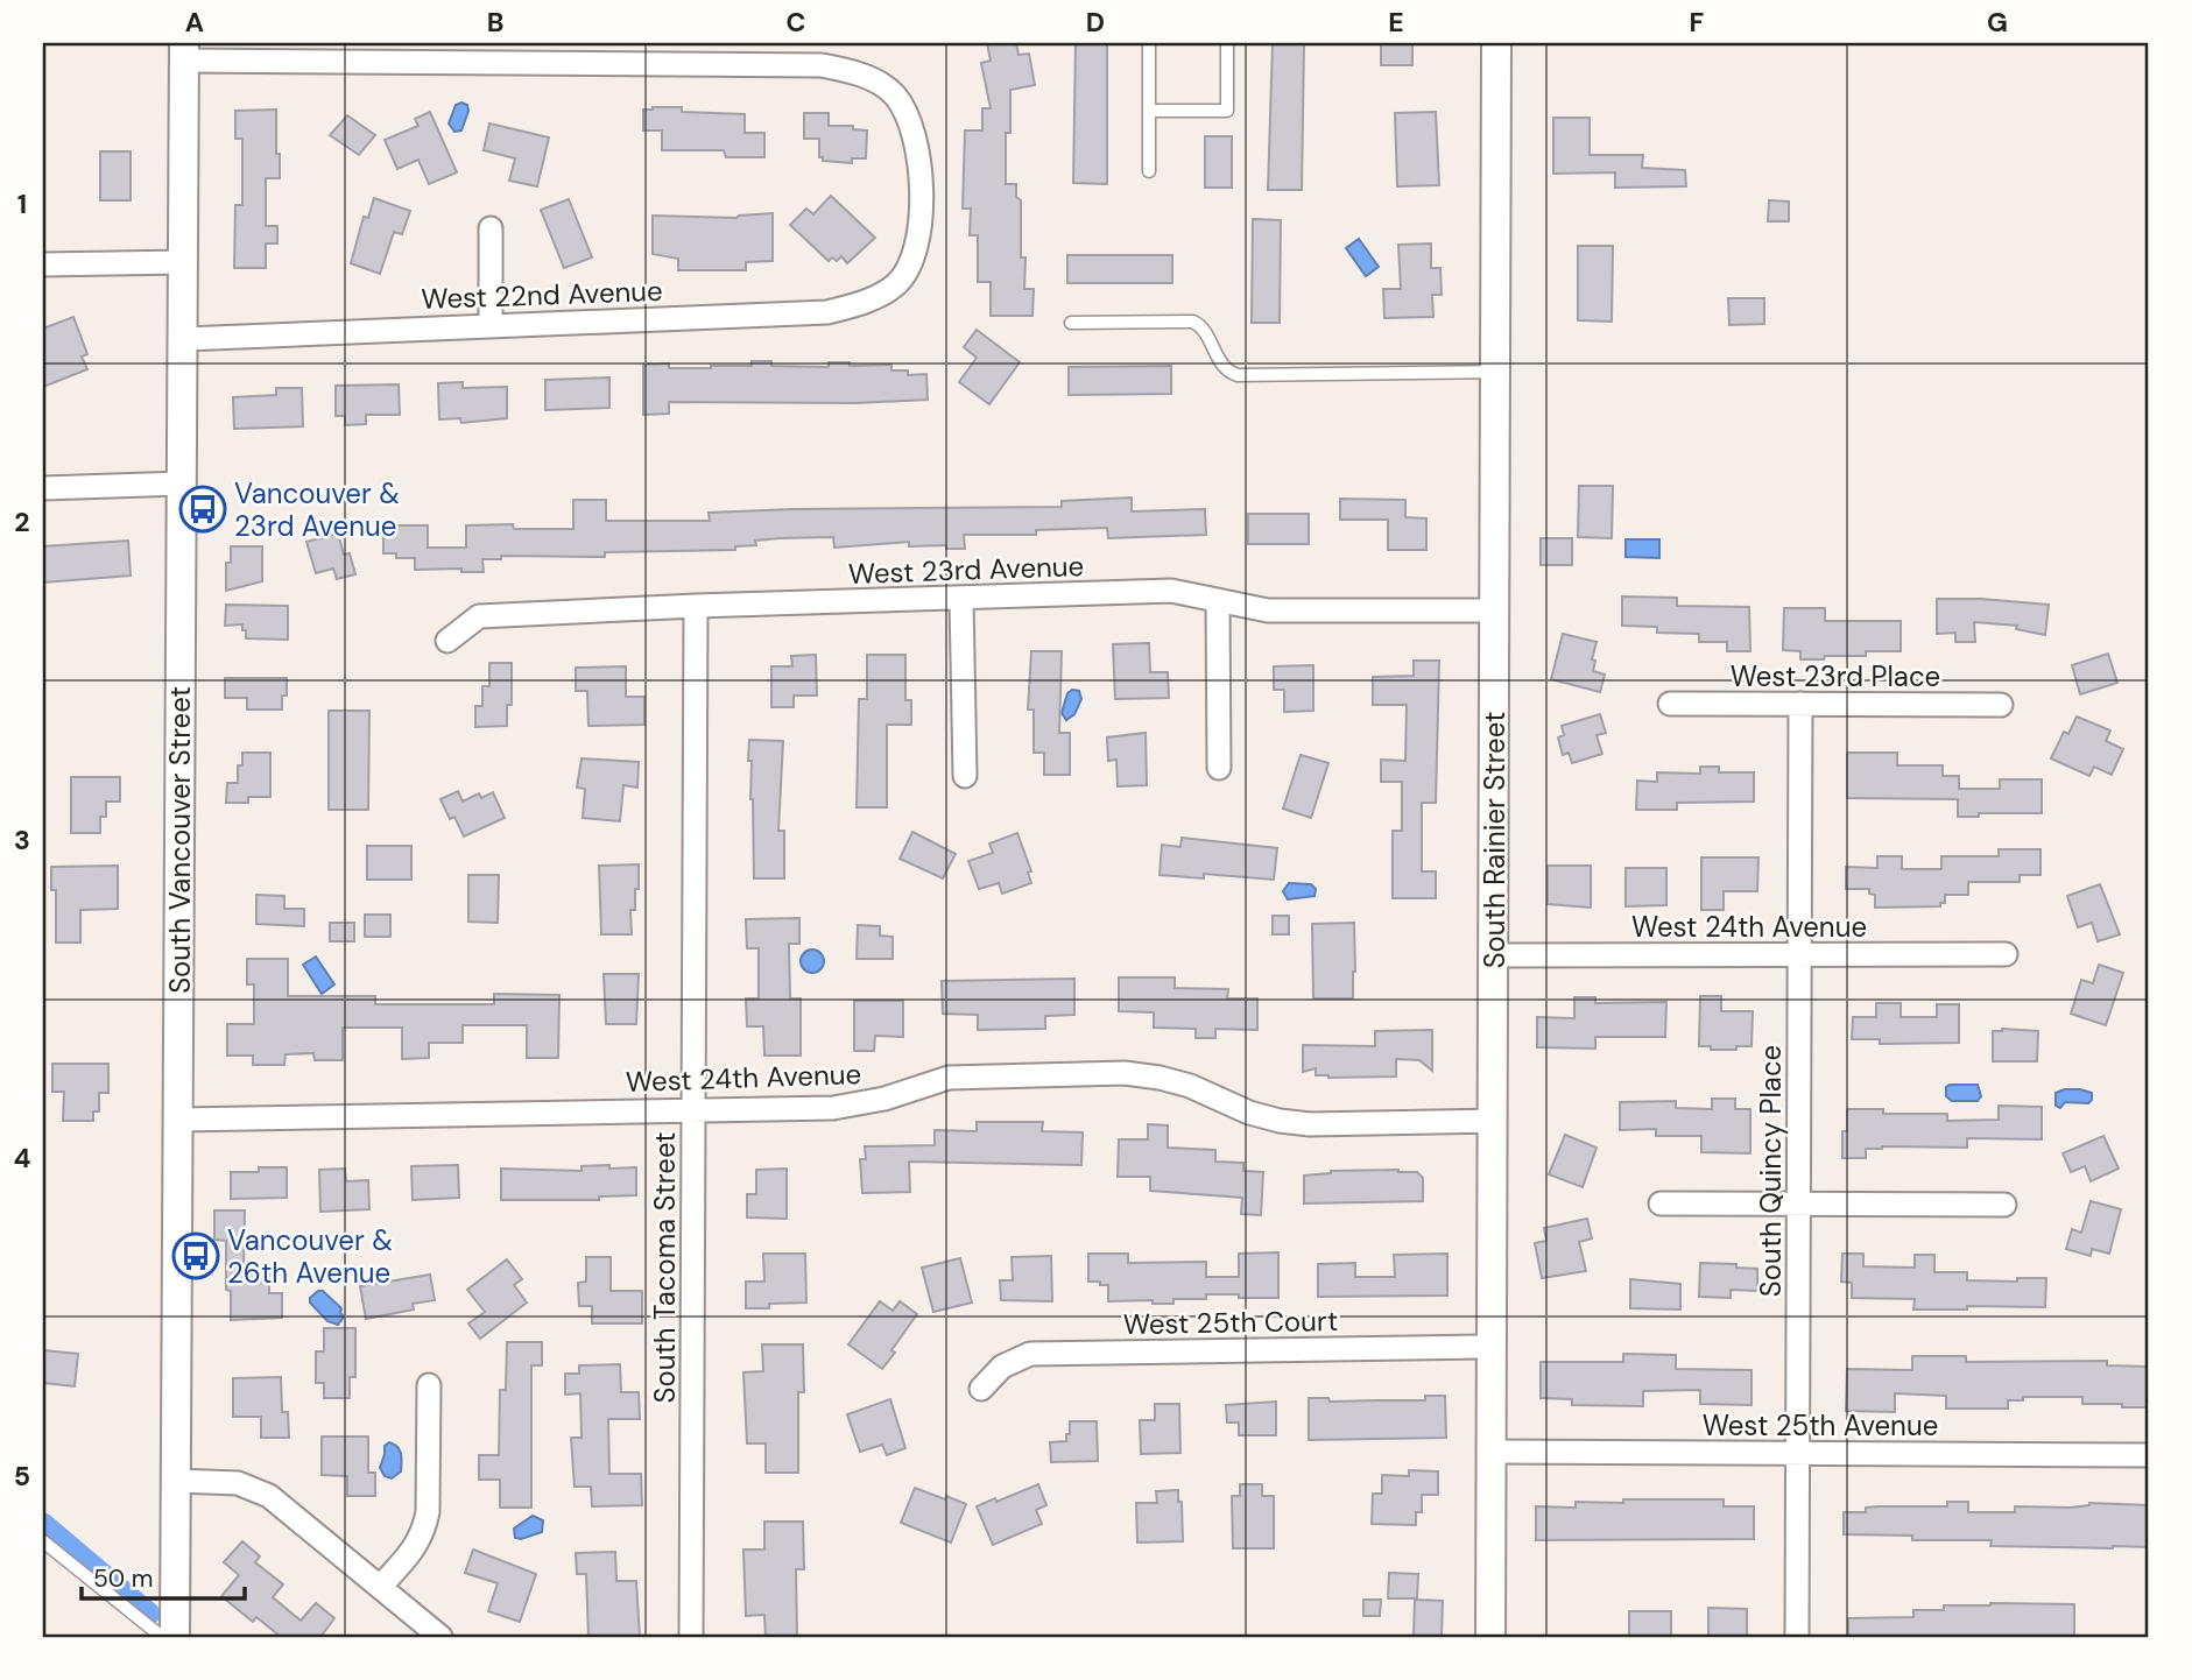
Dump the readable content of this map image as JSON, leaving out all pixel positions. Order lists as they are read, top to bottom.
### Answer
{
  "streets": {
    "street": [
      "West 22nd Avenue",
      "West 23rd Avenue",
      "West 23rd Place",
      "South Vancouver Street",
      "South Rainier Street",
      "West 24th Avenue",
      "South Quincy Place",
      "South Tacoma Street",
      "West 25th Court",
      "West 25th Avenue"
    ]
  },
  "crossings": [
    ["West 22nd Avenue", "South Vancouver Street"],
    ["West 23rd Avenue", "South Rainier Street"],
    ["West 23rd Avenue", "South Tacoma Street"],
    ["West 23rd Place", "South Quincy Place"],
    ["South Vancouver Street", "West 24th Avenue"],
    ["South Rainier Street", "West 24th Avenue"],
    ["South Rainier Street", "West 25th Court"],
    ["South Rainier Street", "West 25th Avenue"],
    ["West 24th Avenue", "South Quincy Place"],
    ["West 24th Avenue", "South Tacoma Street"],
    ["South Quincy Place", "West 25th Avenue"]
  ],
  "places": {
    "bus stop": ["Vancouver & 23rd Avenue", "Vancouver & 26th Avenue"]
  },
  "scale_bar": "50 m",
  "grid": {
    "columns": [
      "A",
      "B",
      "C",
      "D",
      "E",
      "F",
      "G"
    ],
    "rows": [
      "1",
      "2",
      "3",
      "4",
      "5"
    ]
  }
}
